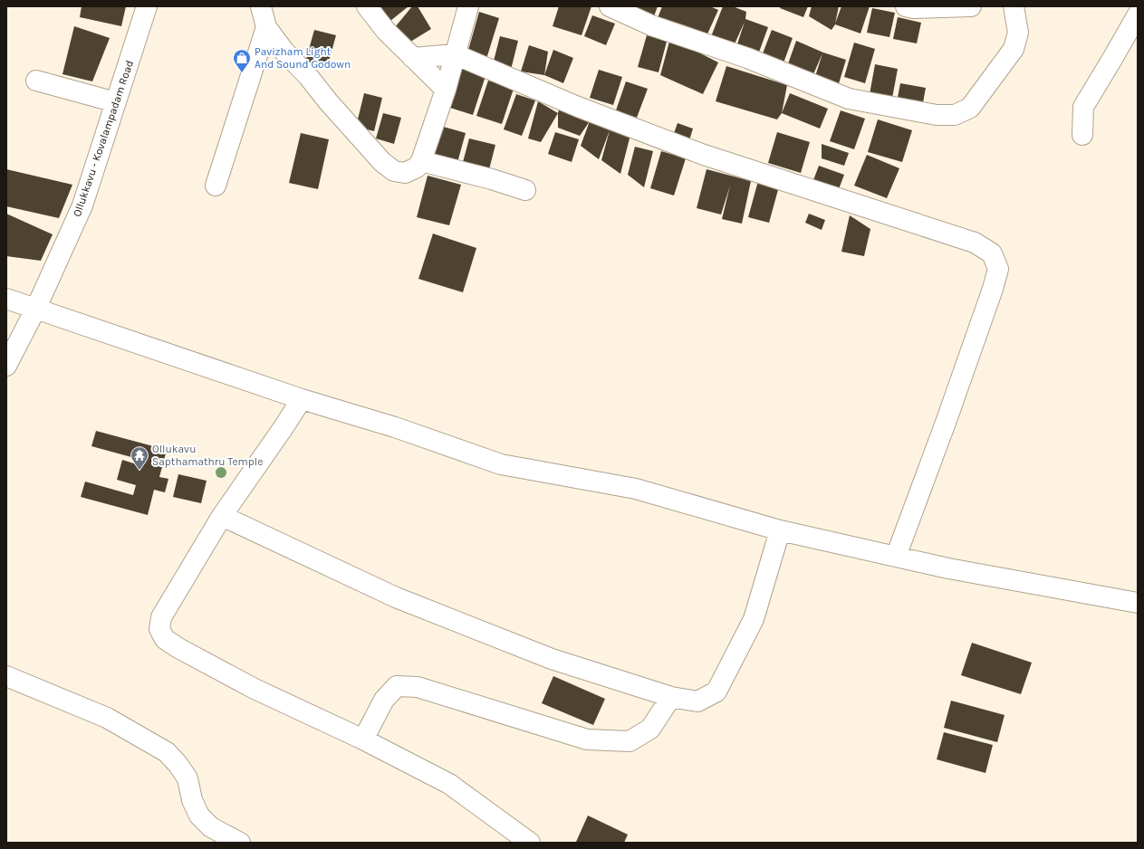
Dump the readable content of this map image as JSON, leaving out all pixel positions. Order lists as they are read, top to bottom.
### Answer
{
  "streets": {
    "street": ["Ollukkavu - Kovalampadam Road"]
  },
  "places": {
    "shop": ["Pavizham Light And Sound Godown"],
    "temple": ["Ollukavu Sapthamathru Temple"]
  }
}
